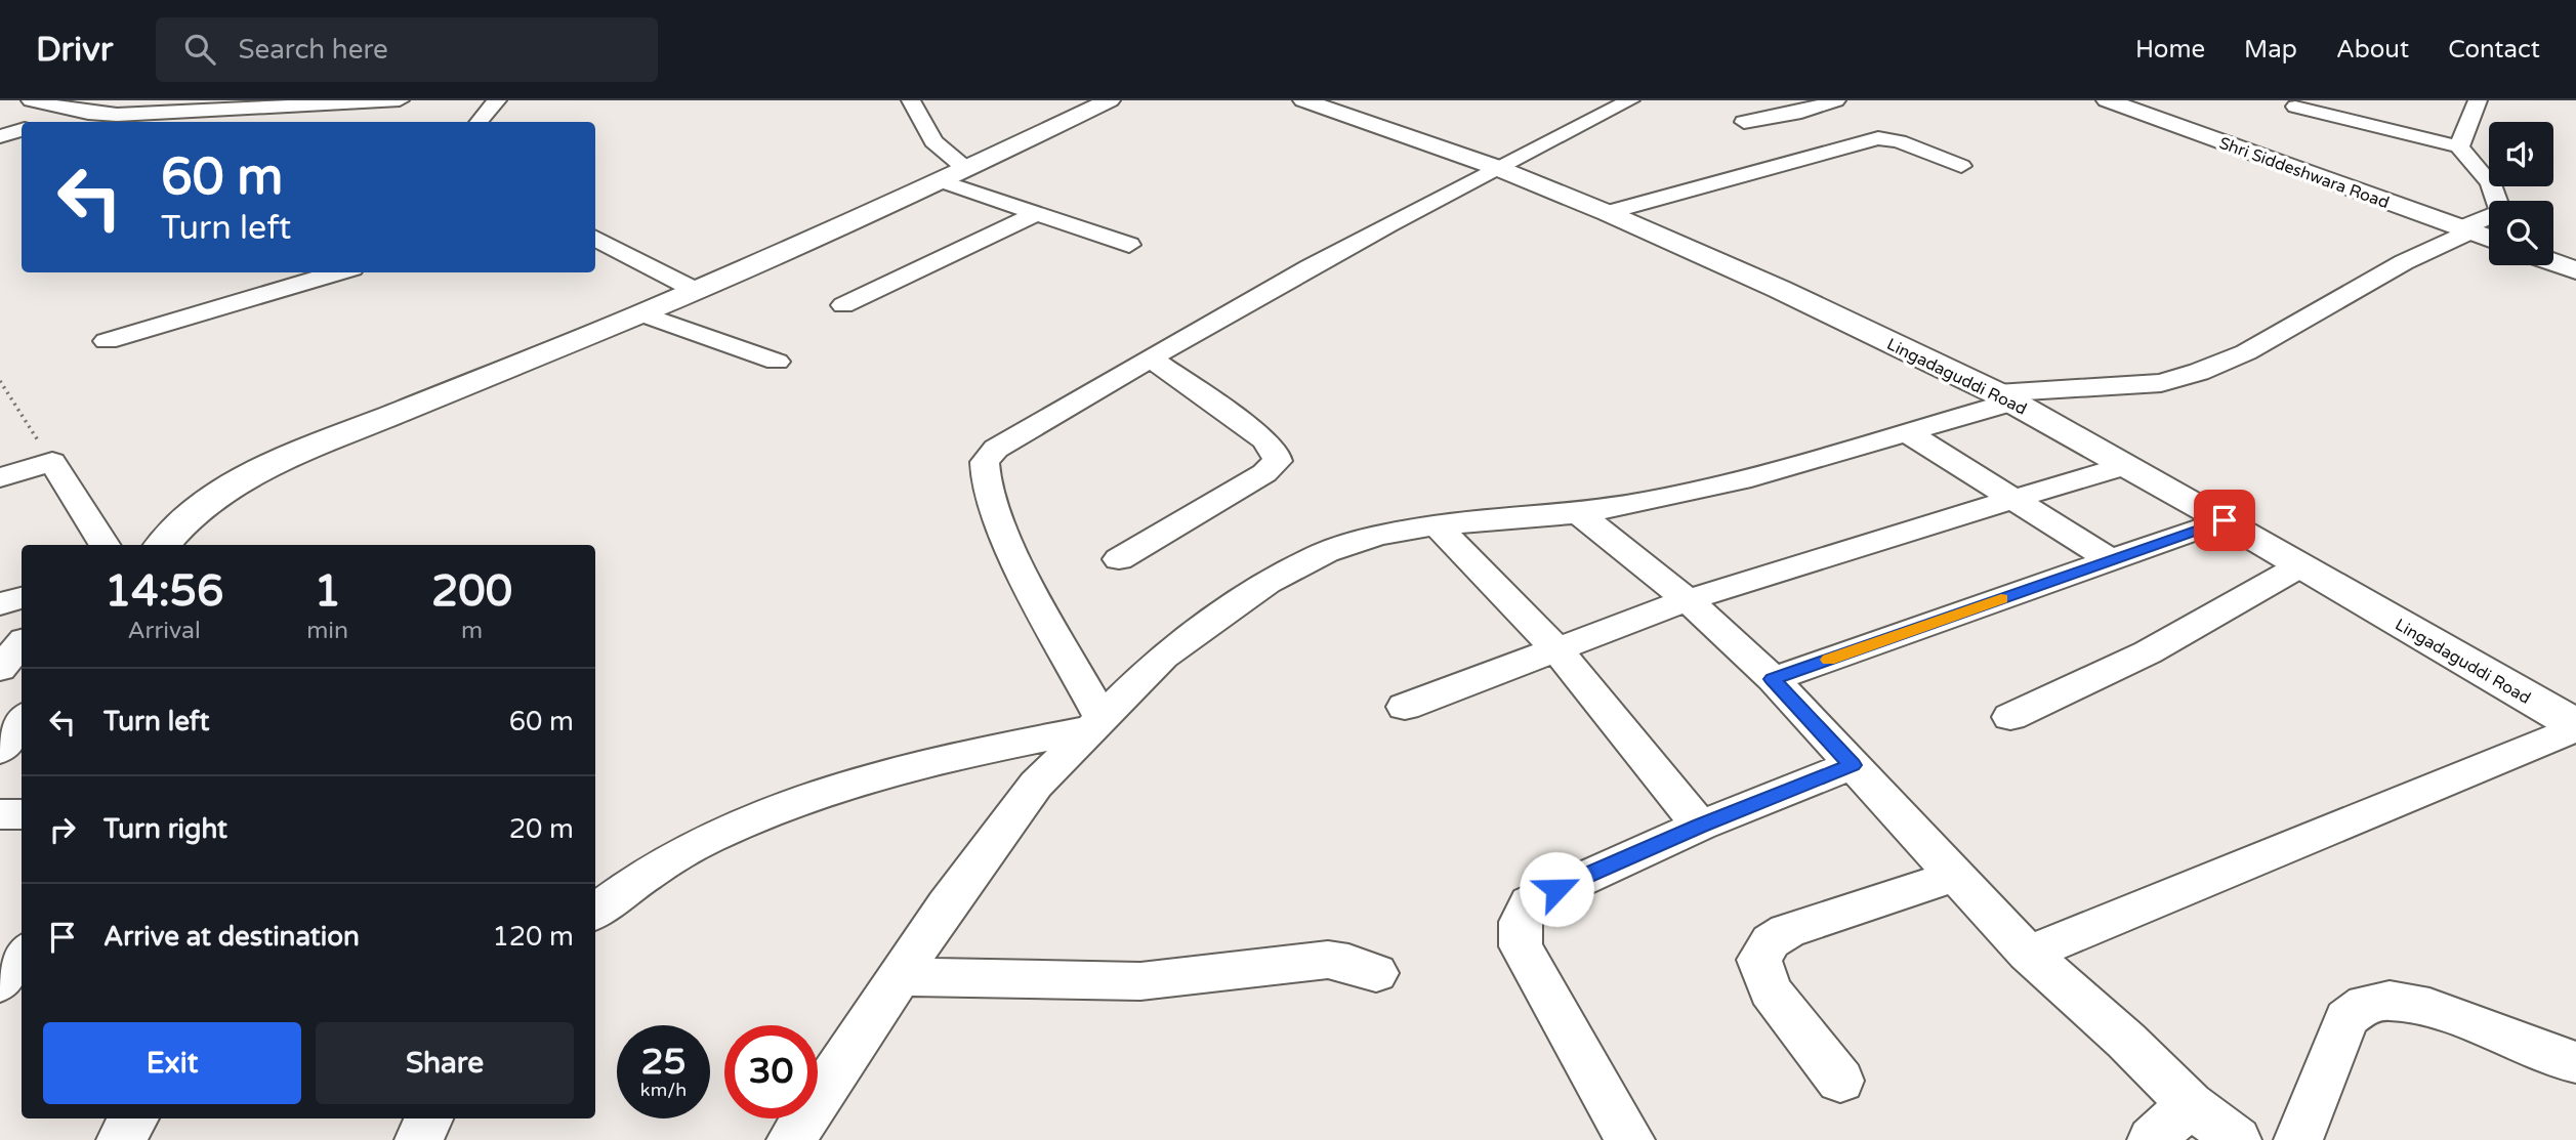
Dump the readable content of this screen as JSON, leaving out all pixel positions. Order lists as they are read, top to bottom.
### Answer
{
  "streets": {
    "street": ["Shri Siddeshwara Road", "Lingadaguddi Road"]
  },
  "page": {
    "header": "Drivr",
    "search": "Search here",
    "nav": [
      "Home",
      "Map",
      "About",
      "Contact"
    ],
    "turn": ["60 m", "Turn left"],
    "eta": [
      "14:56",
      "Arrival",
      "1",
      "min",
      "200",
      "m"
    ],
    "list": [
      {
        "name": "Turn left",
        "value": "60 m"
      },
      {
        "name": "Turn right",
        "value": "20 m"
      },
      {
        "name": "Arrive at destination",
        "value": "120 m"
      }
    ],
    "buttons": ["Exit", "Share"],
    "speed": "25 km/h",
    "limit": "30"
  }
}
